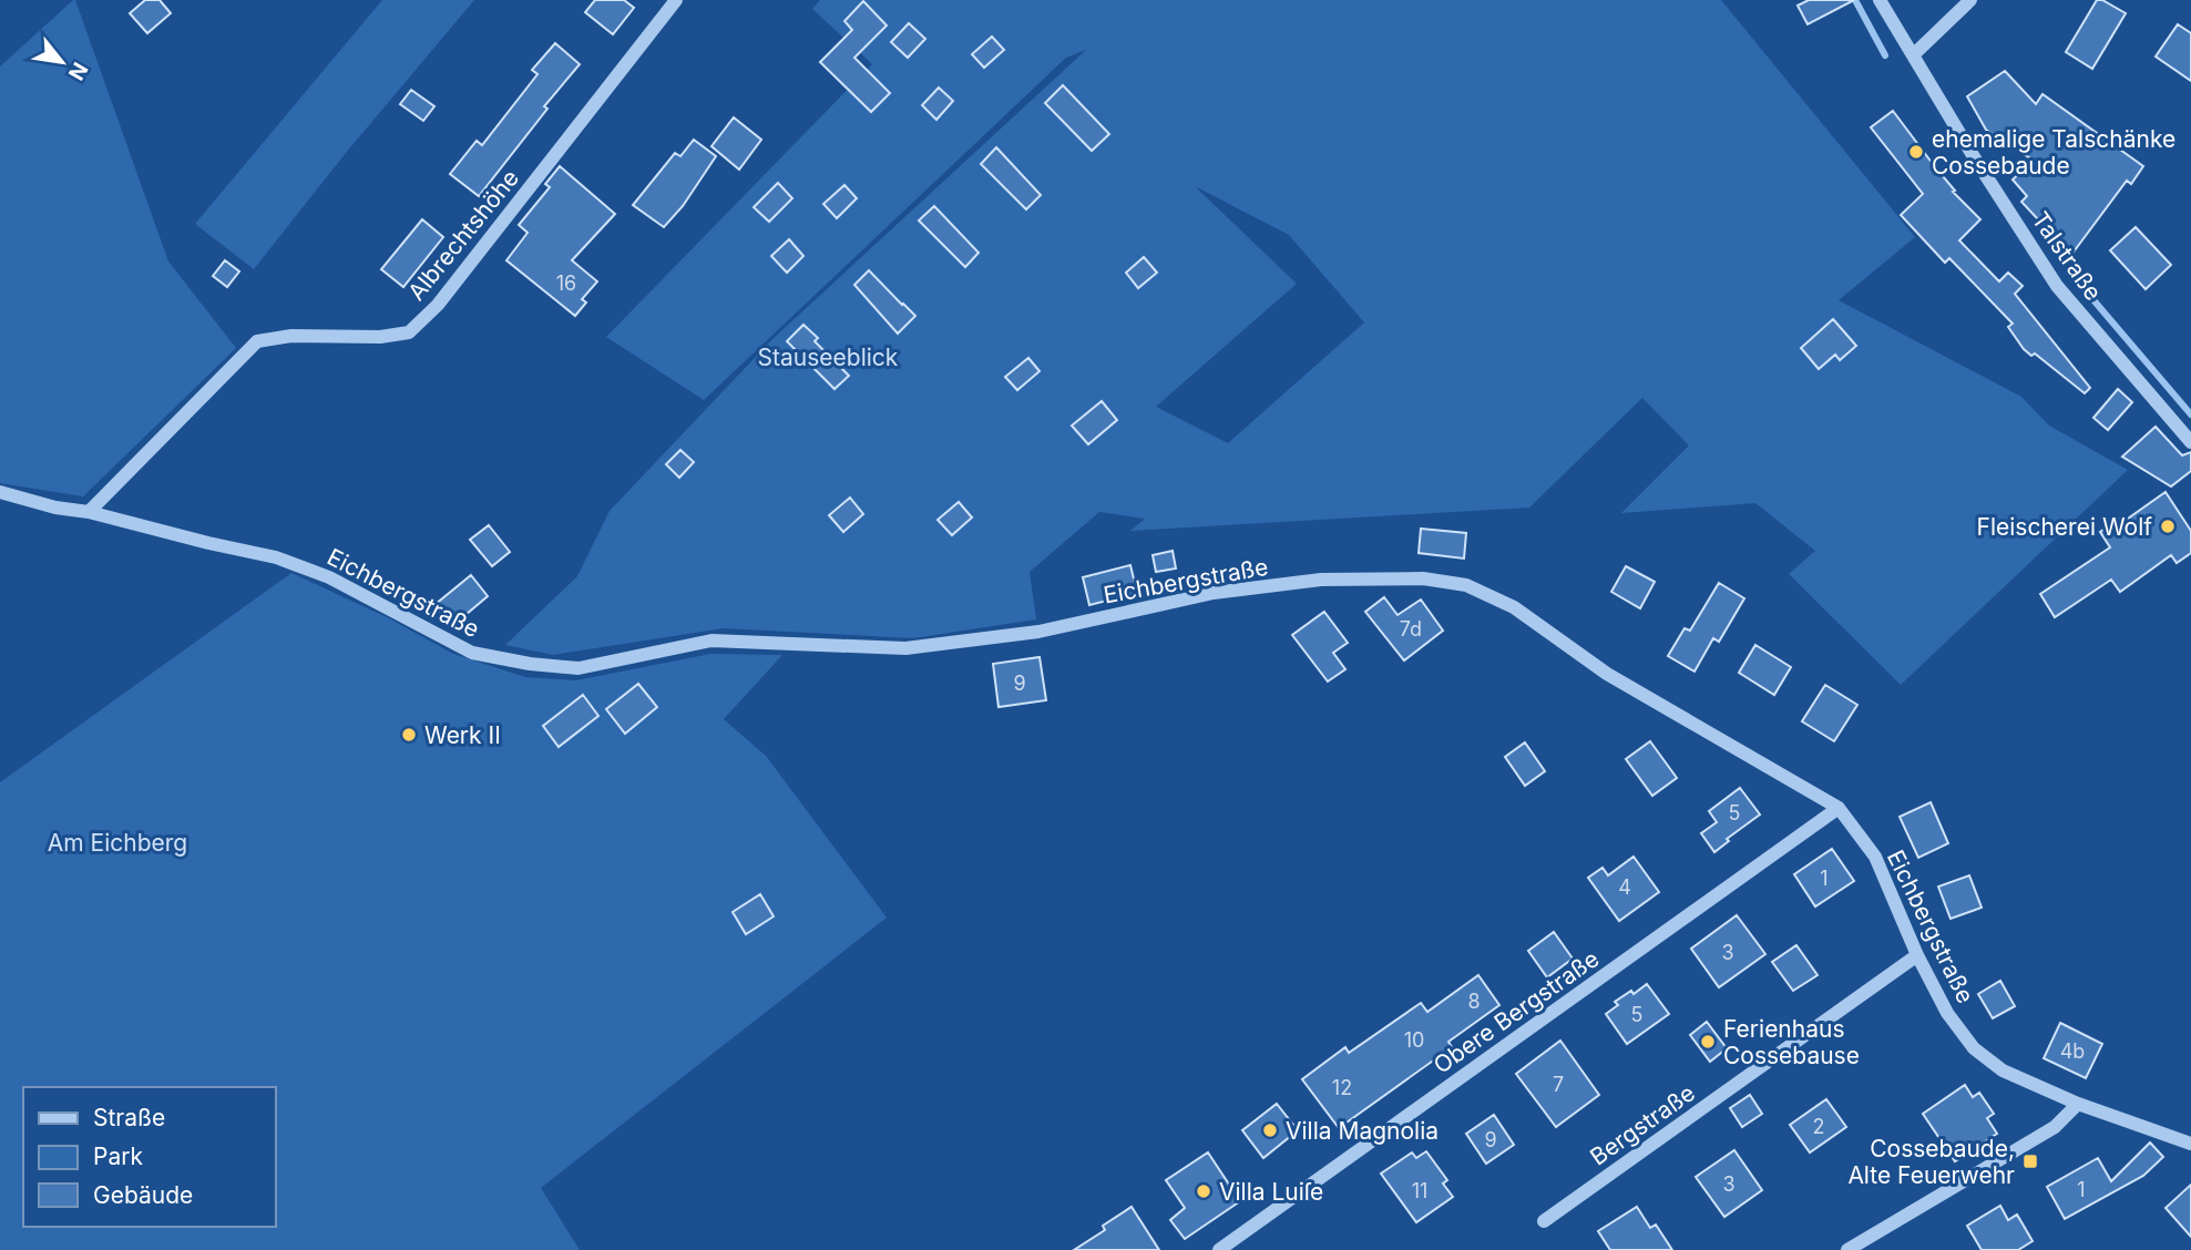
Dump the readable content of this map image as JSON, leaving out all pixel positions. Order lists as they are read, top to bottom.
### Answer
{
  "streets": {
    "street": [
      "Albrechtshöhe",
      "Talstraße",
      "Eichbergstraße",
      "Obere Bergstraße",
      "Bergstraße"
    ]
  },
  "crossings": [
    ["Albrechtshöhe", "Eichbergstraße"],
    ["Eichbergstraße", "Obere Bergstraße"],
    ["Eichbergstraße", "Bergstraße"]
  ],
  "parks": ["Stauseeblick", "Am Eichberg"],
  "places": {
    "other": [
      "ehemalige Talschänke Cossebaude",
      "Fleischerei Wolf",
      "Werk II",
      "Ferienhaus Cossebause",
      "Villa Magnolia",
      "Villa Luiſe"
    ],
    "transit": ["Cossebaude, Alte Feuerwehr"]
  },
  "house_numbers": [
    "16",
    "7d",
    "9",
    "5",
    "1",
    "4",
    "3",
    "8",
    "5",
    "10",
    "4b",
    "7",
    "12",
    "2",
    "9",
    "3",
    "1",
    "11"
  ],
  "legend": ["Straße", "Park", "Gebäude"],
  "north": "bottom right"
}
